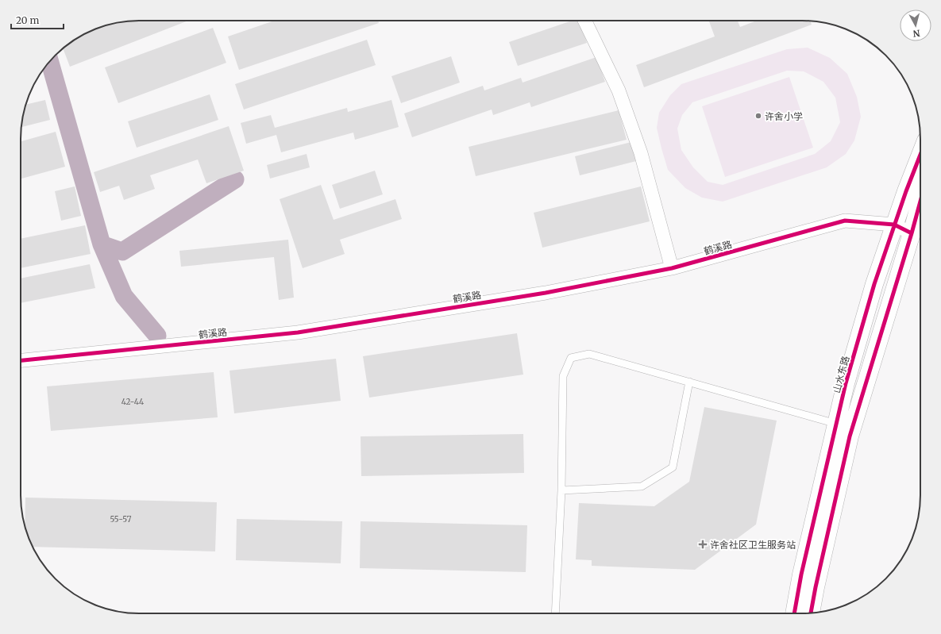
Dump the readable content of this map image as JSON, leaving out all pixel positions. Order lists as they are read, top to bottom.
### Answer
{
  "streets": {
    "highway": ["山水东路"],
    "street": ["鹤溪路"]
  },
  "crossings": [
    ["鹤溪路", "山水东路"]
  ],
  "places": {
    "other": ["许舍小学"],
    "health": ["许舍社区卫生服务站"]
  },
  "house_numbers": ["42-44", "55-57"],
  "scale_bar": "20 m",
  "north": "bottom"
}
